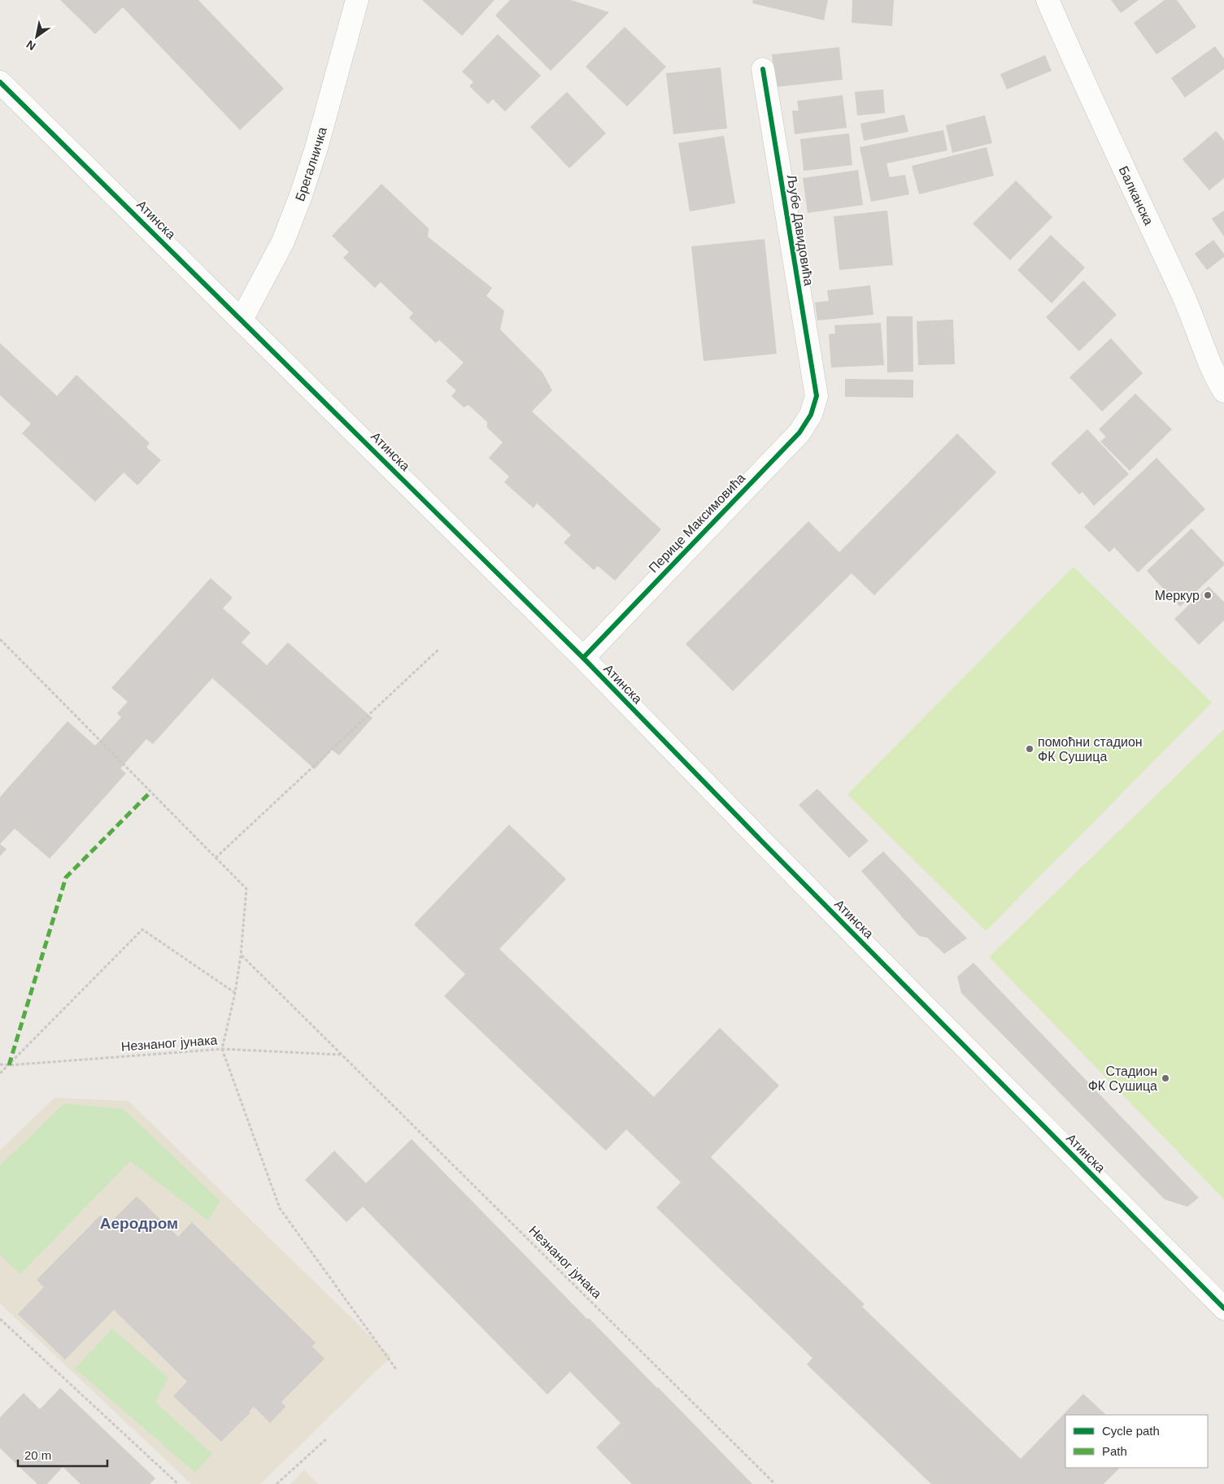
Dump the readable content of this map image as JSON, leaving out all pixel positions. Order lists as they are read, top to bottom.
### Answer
{
  "streets": {
    "street": [
      "Брегалничка",
      "Балканска",
      "Атинска",
      "Љубе Давидовића",
      "Перице Максимовића"
    ],
    "path": ["Незнаног јунака"]
  },
  "crossings": [
    ["Брегалничка", "Атинска"],
    ["Атинска", "Перице Максимовића"],
    ["Љубе Давидовића", "Перице Максимовића"]
  ],
  "districts": ["Аеродром"],
  "places": ["Меркур", "помоћни стадион ФК Сушица", "Стадион ФК Сушица"],
  "legend": ["Cycle path", "Path"],
  "scale_bar": "20 m",
  "north": "bottom left"
}
